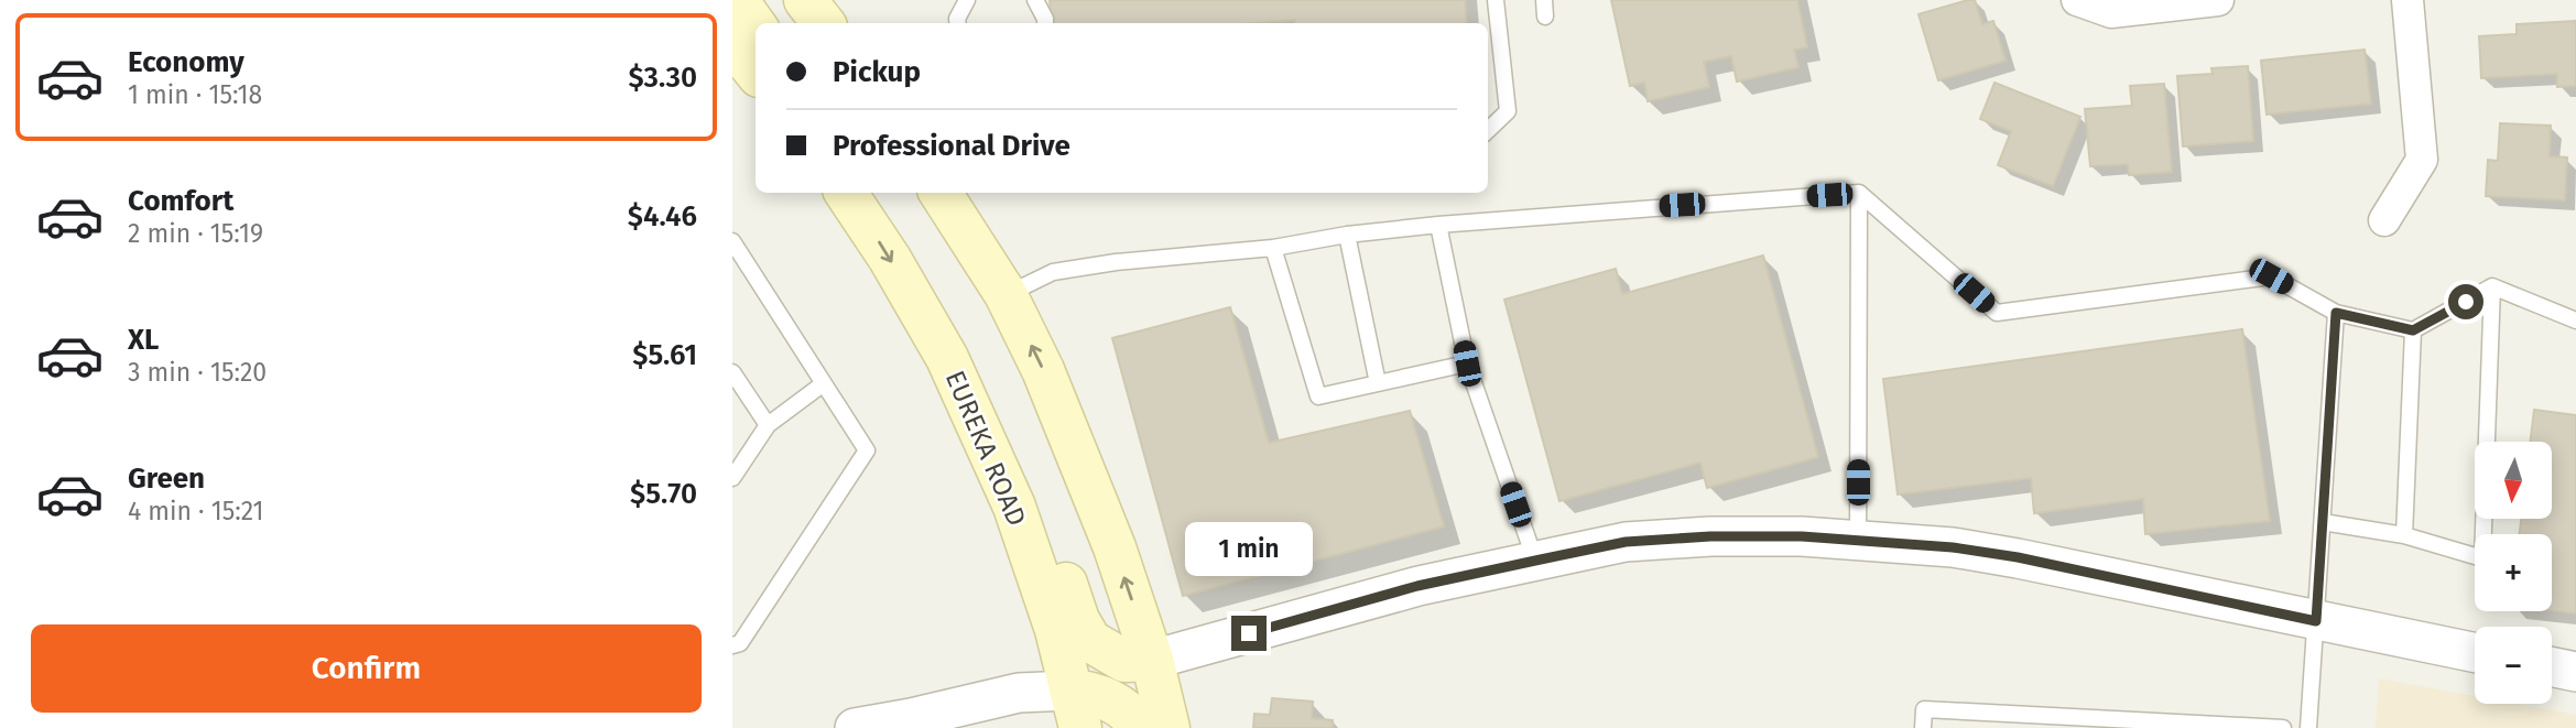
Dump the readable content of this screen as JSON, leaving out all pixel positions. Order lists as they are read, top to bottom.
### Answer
{
  "streets": {
    "main road": ["EUREKA ROAD"]
  },
  "north": "bottom",
  "page": {
    "list": [
      {
        "name": "Economy",
        "note": "1 min · 15:18",
        "value": "$3.30"
      },
      {
        "name": "Comfort",
        "note": "2 min · 15:19",
        "value": "$4.46"
      },
      {
        "name": "XL",
        "note": "3 min · 15:20",
        "value": "$5.61"
      },
      {
        "name": "Green",
        "note": "4 min · 15:21",
        "value": "$5.70"
      }
    ],
    "banner": ["Pickup", "Professional Drive"],
    "map_buttons": ["+", "−"],
    "bubble": "1 min",
    "buttons": "Confirm"
  }
}
